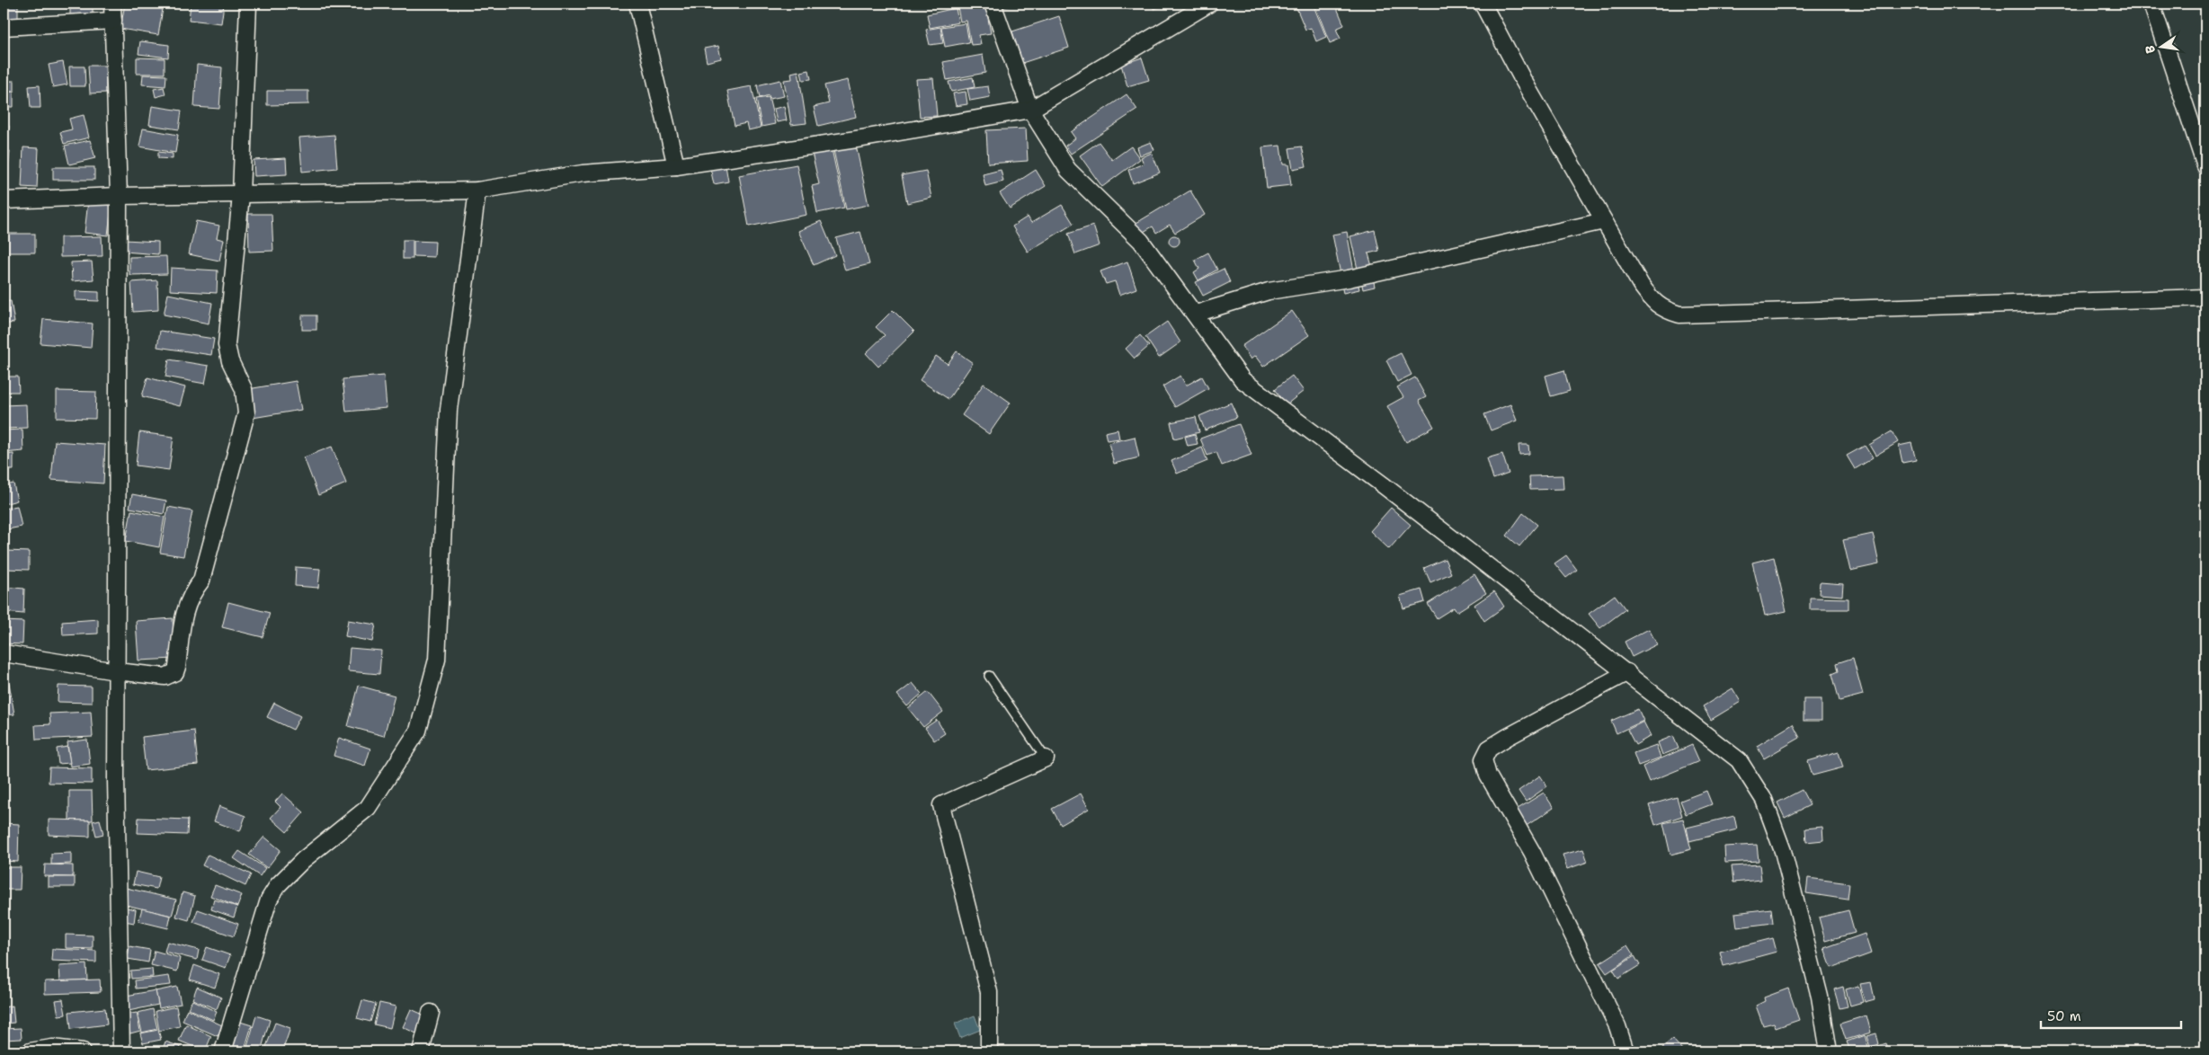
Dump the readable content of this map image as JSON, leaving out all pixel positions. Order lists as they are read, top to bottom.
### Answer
{
  "scale_bar": "50 m",
  "north": "left"
}
